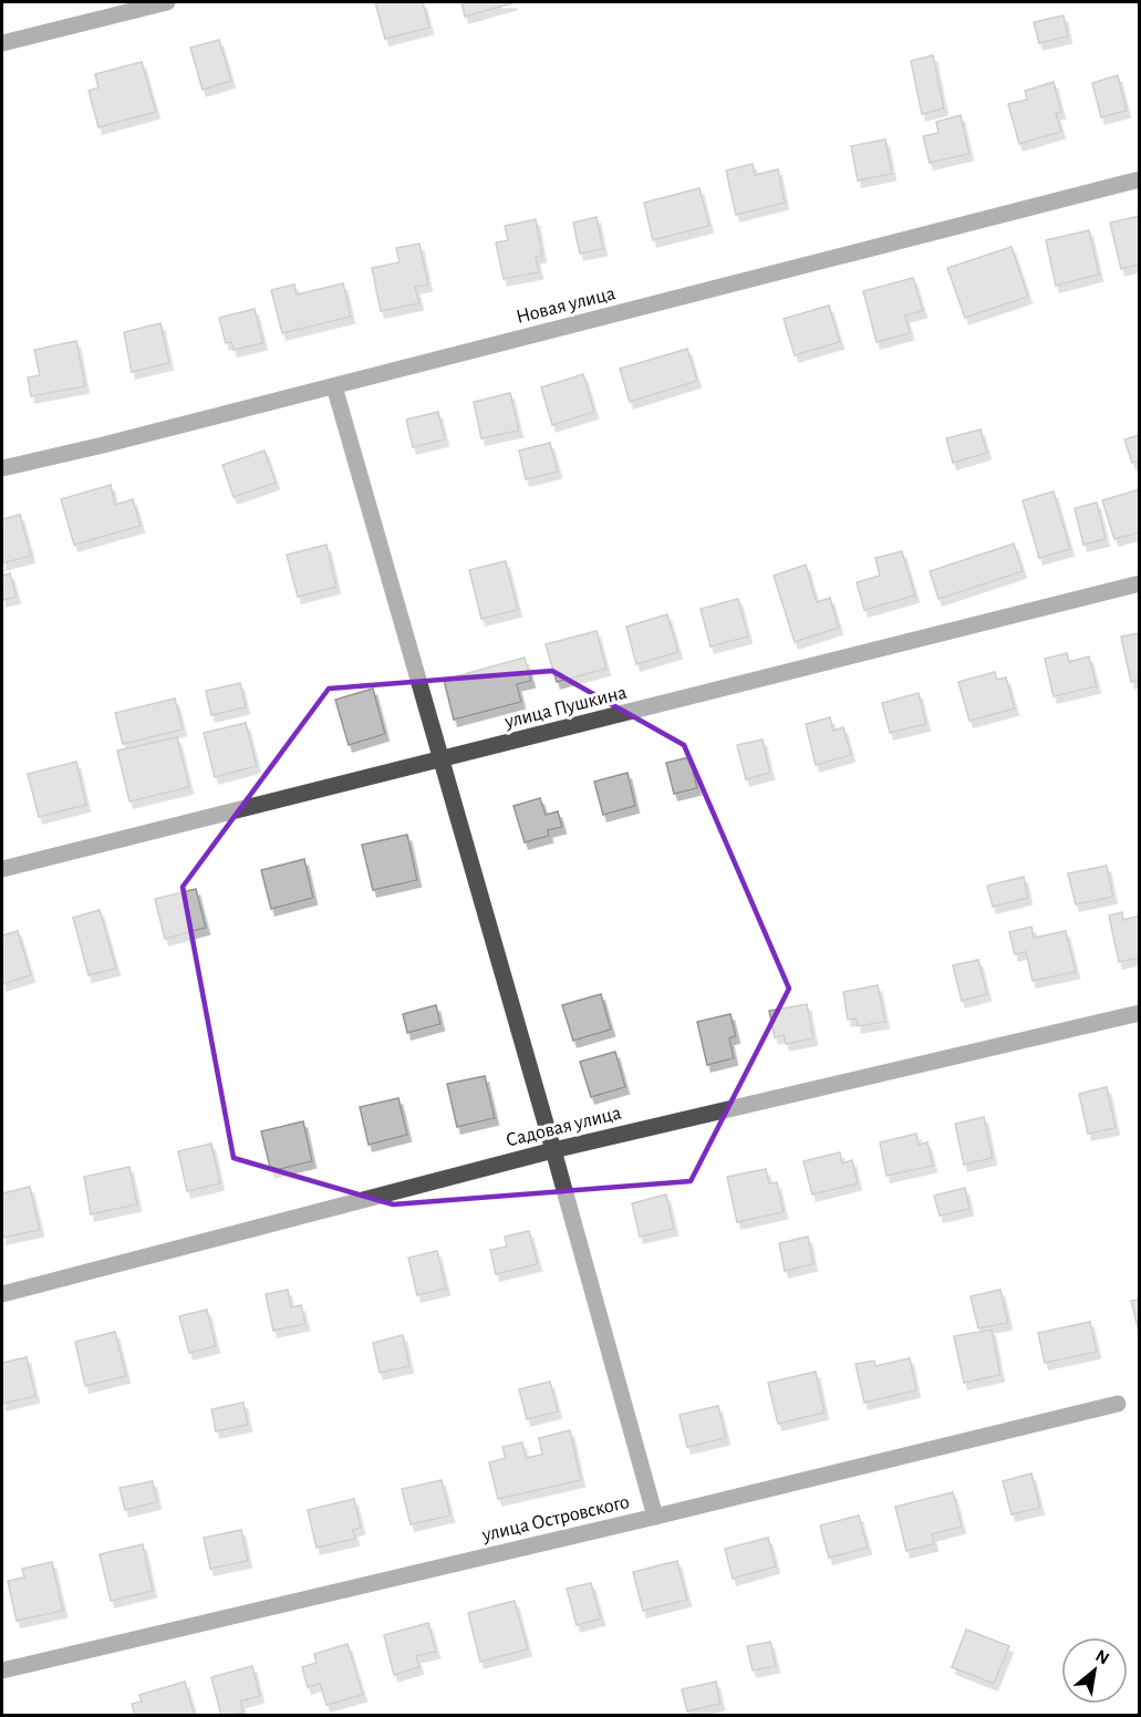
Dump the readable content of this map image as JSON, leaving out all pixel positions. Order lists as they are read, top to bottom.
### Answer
{
  "streets": {
    "street": [
      "Новая улица",
      "улица Пушкина",
      "Садовая улица",
      "улица Островского"
    ]
  },
  "north": "top right"
}
